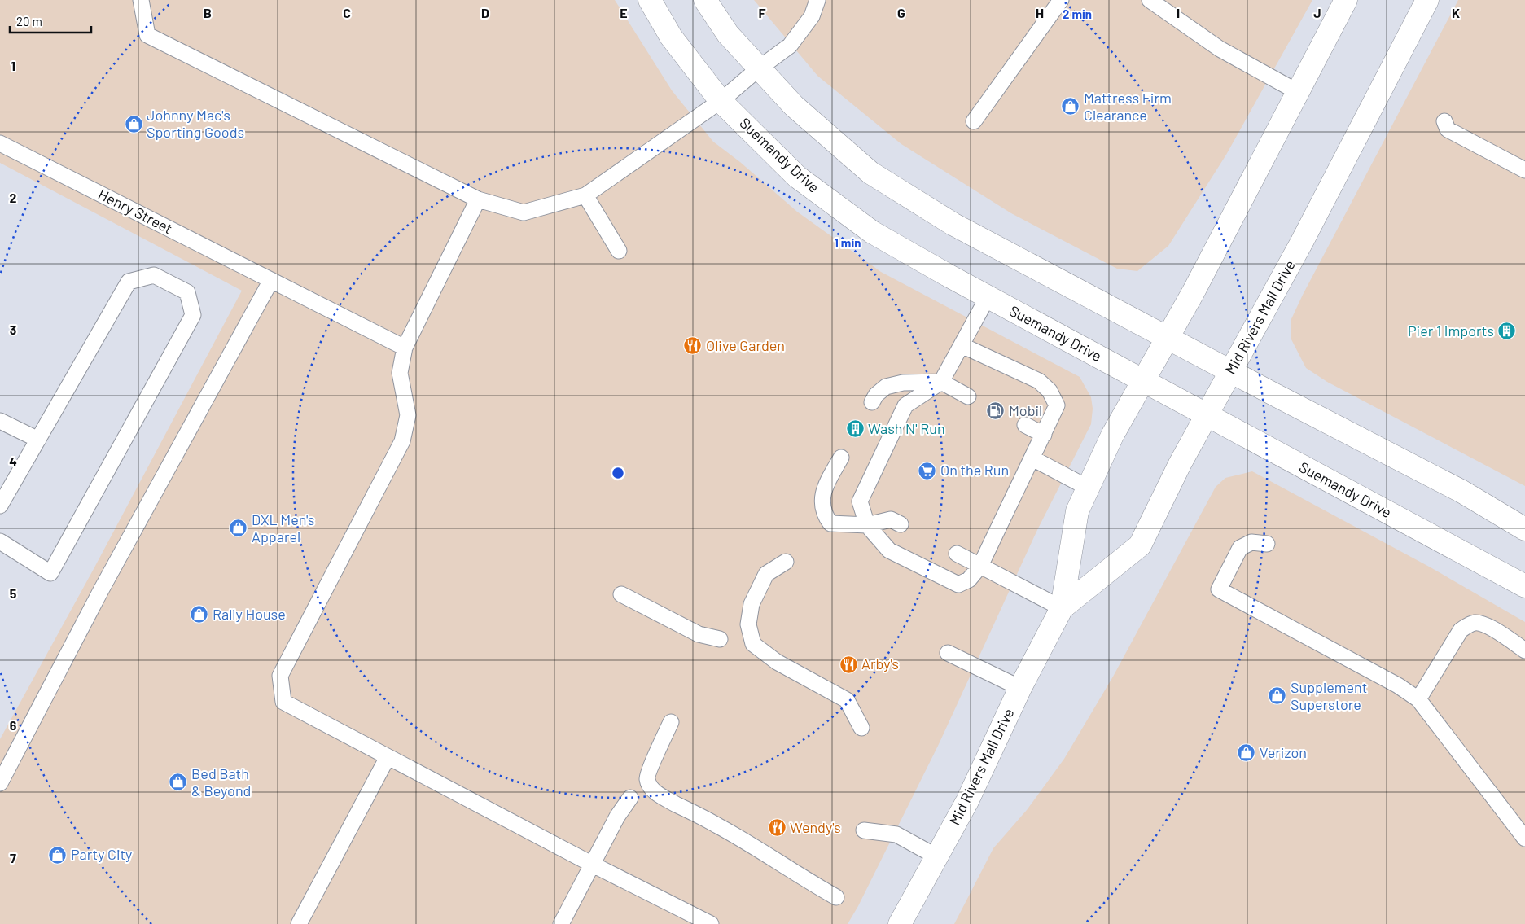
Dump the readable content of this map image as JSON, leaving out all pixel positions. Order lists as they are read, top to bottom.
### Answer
{
  "streets": {
    "street": ["Suemandy Drive", "Mid Rivers Mall Drive"],
    "lane": ["Henry Street"]
  },
  "crossings": [
    ["Suemandy Drive", "Mid Rivers Mall Drive"]
  ],
  "places": {
    "shop": [
      "Mattress Firm Clearance",
      "Johnny Mac's Sporting Goods",
      "DXL Men's Apparel",
      "Rally House",
      "Supplement Superstore",
      "Verizon",
      "Bed Bath & Beyond",
      "Party City"
    ],
    "building": ["Pier 1 Imports", "Wash N' Run"],
    "restaurant": ["Olive Garden", "Arby's", "Wendy's"],
    "fuel station": ["Mobil"],
    "supermarket": ["On the Run"]
  },
  "scale_bar": "20 m",
  "grid": {
    "columns": [
      "B",
      "C",
      "D",
      "E",
      "F",
      "G",
      "H",
      "I",
      "J",
      "K"
    ],
    "rows": [
      "1",
      "2",
      "3",
      "4",
      "5",
      "6",
      "7"
    ]
  },
  "rings": ["2 min", "1 min"]
}
